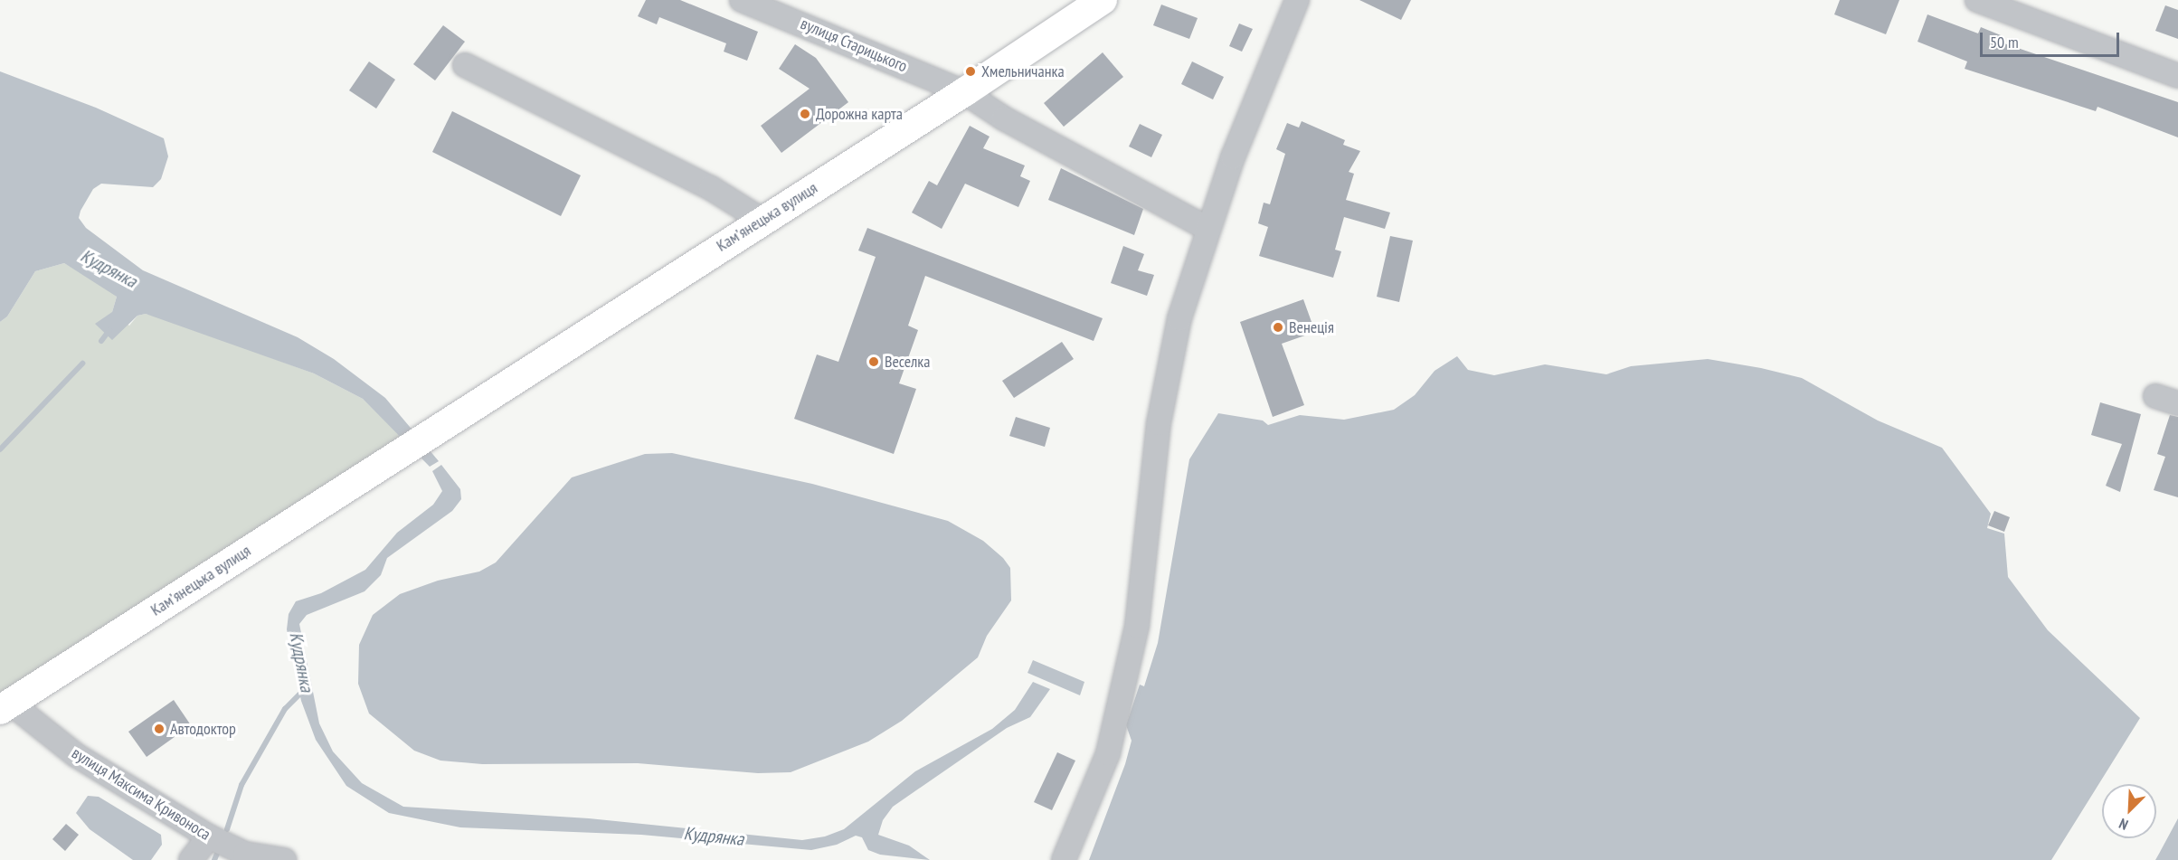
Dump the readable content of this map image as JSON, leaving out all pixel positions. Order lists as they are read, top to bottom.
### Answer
{
  "streets": {
    "main road": ["Камʼянецька вулиця"],
    "street": ["вулиця Старицького", "вулиця Максима Кривоноса"]
  },
  "crossings": [
    ["вулиця Старицького", "Камʼянецька вулиця"],
    ["Камʼянецька вулиця", "вулиця Максима Кривоноса"]
  ],
  "water": ["Кудрянка"],
  "places": [
    "Хмельничанка",
    "Дорожна карта",
    "Венеція",
    "Веселка",
    "Автодоктор"
  ],
  "scale_bar": "50 m",
  "north": "bottom left"
}
